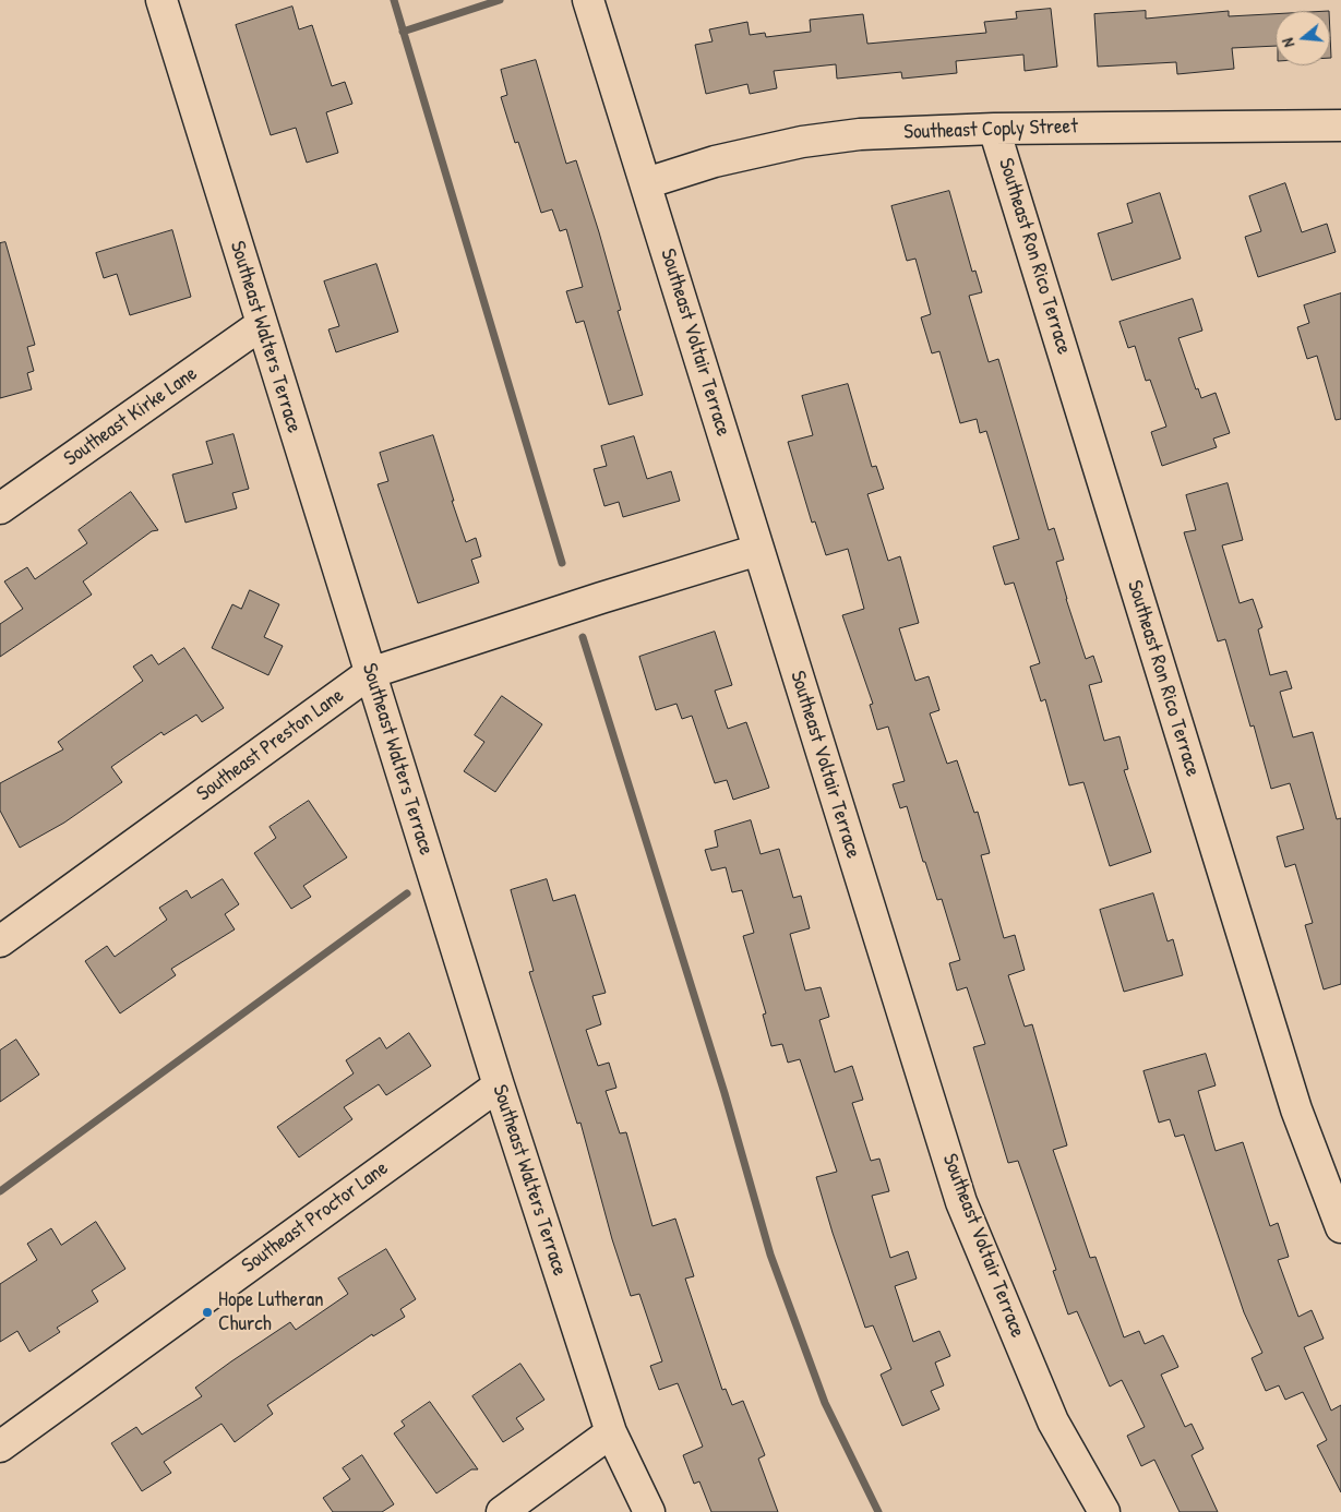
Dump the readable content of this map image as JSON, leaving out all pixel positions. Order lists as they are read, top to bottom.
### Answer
{
  "streets": {
    "street": [
      "Southeast Coply Street",
      "Southeast Ron Rico Terrace",
      "Southeast Walters Terrace",
      "Southeast Voltair Terrace",
      "Southeast Kirke Lane",
      "Southeast Preston Lane",
      "Southeast Proctor Lane"
    ]
  },
  "crossings": [
    ["Southeast Coply Street", "Southeast Ron Rico Terrace"],
    ["Southeast Coply Street", "Southeast Voltair Terrace"],
    ["Southeast Walters Terrace", "Southeast Kirke Lane"],
    ["Southeast Walters Terrace", "Southeast Preston Lane"],
    ["Southeast Walters Terrace", "Southeast Proctor Lane"],
    ["Southeast Voltair Terrace", "Southeast Preston Lane"]
  ],
  "places": ["Hope Lutheran Church"],
  "north": "left"
}
